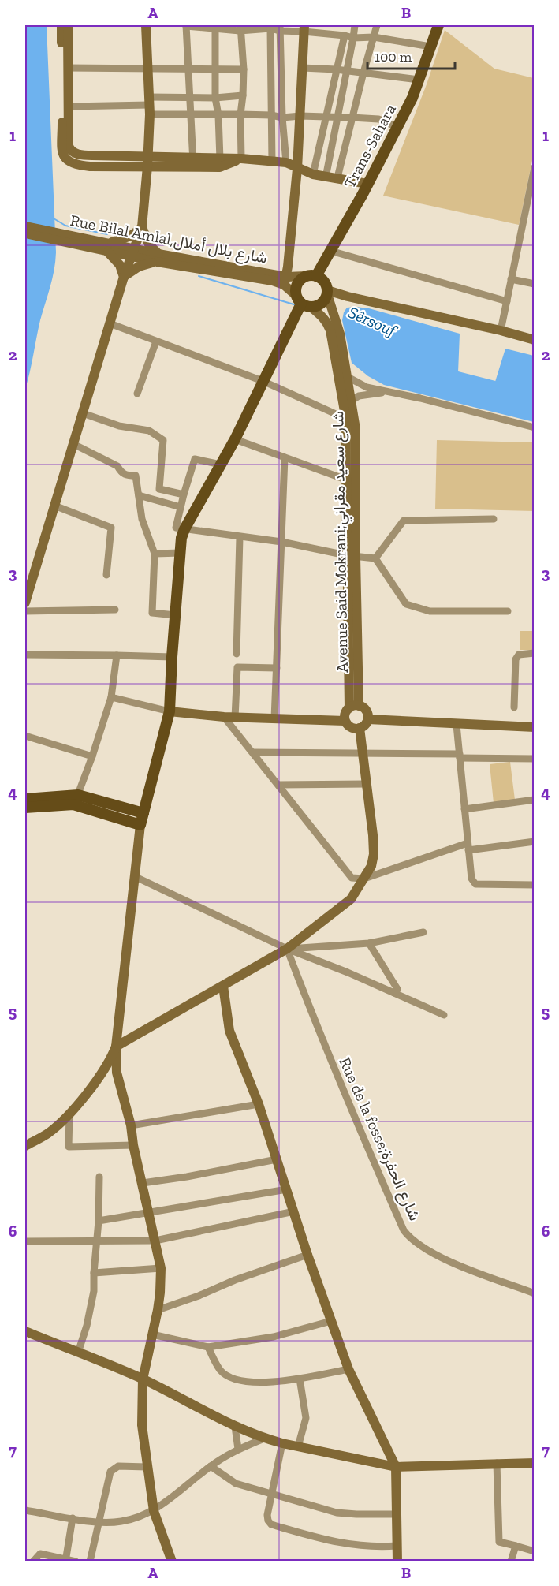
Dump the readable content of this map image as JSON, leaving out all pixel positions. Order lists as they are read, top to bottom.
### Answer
{
  "streets": {
    "main road": ["Trans-Sahara"],
    "street": ["Rue Bilal Amlal,شارع بلال أملال", "Avenue Said Mokrani;شارع سعيد مقراني", "Rue de la fosse;شارع الحفرة"]
  },
  "crossings": [
    ["Trans-Sahara", "Rue Bilal Amlal,شارع بلال أملال"],
    ["Trans-Sahara", "Avenue Said Mokrani;شارع سعيد مقراني"],
    ["Rue Bilal Amlal,شارع بلال أملال", "Avenue Said Mokrani;شارع سعيد مقراني"]
  ],
  "water": ["Sêrsouf"],
  "scale_bar": "100 m",
  "grid": {
    "columns": ["A", "B"],
    "rows": [
      "1",
      "2",
      "3",
      "4",
      "5",
      "6",
      "7"
    ]
  }
}
